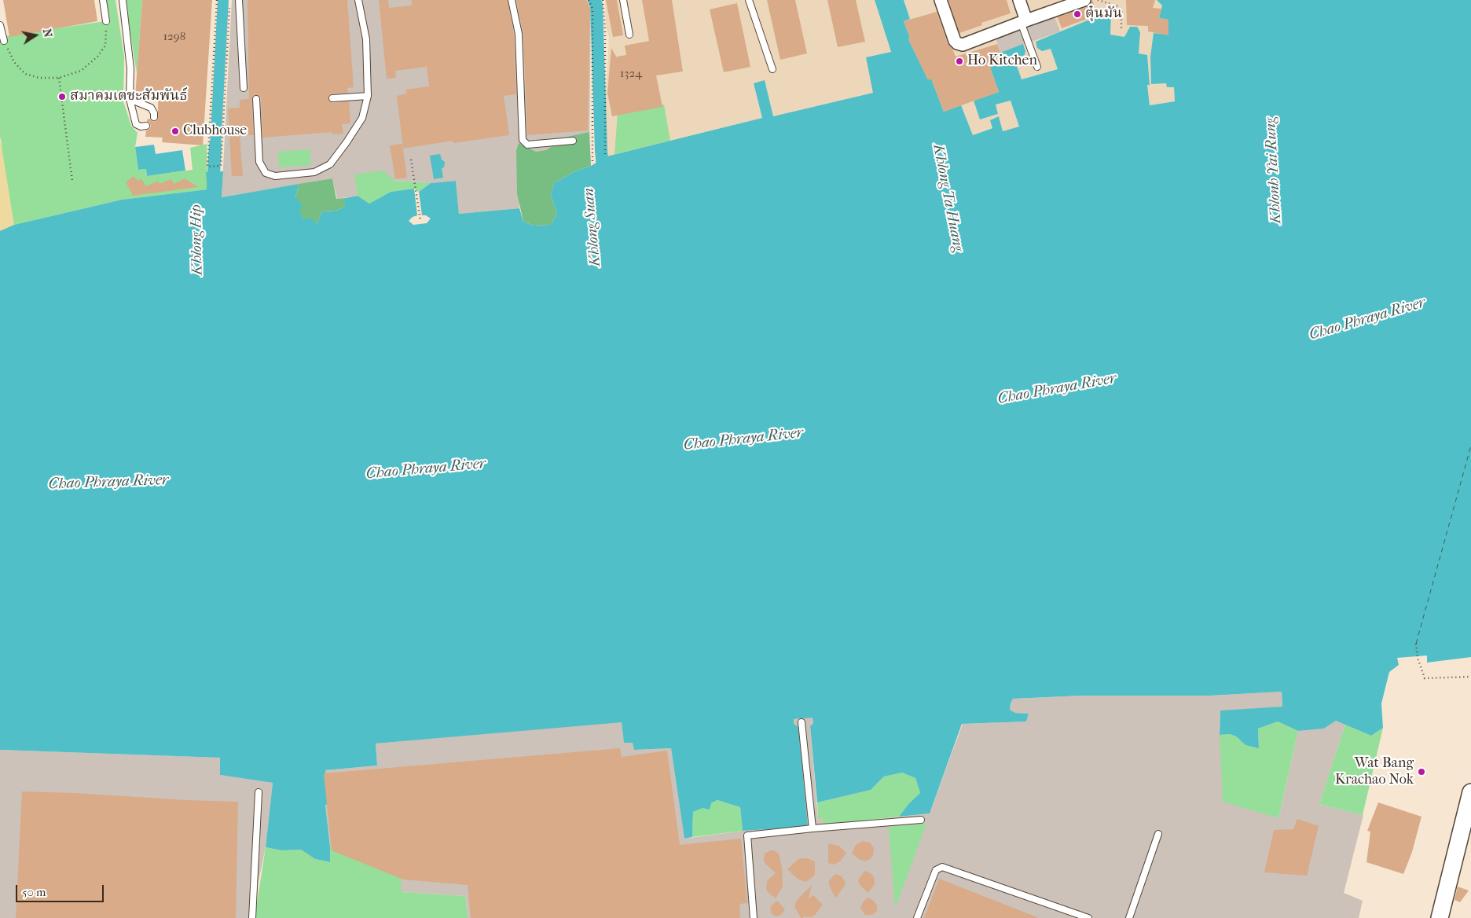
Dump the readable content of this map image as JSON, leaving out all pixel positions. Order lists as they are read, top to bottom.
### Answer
{
  "water": [
    "Khlonh Yai Rung",
    "Khlong Ta Huang",
    "Khlong Suan",
    "Khlong Hip",
    "Chao Phraya River"
  ],
  "places": [
    "ตุ๋นมัน",
    "Ho Kitchen",
    "สมาคมเตชะสัมพันธ์",
    "Clubhouse",
    "Wat Bang Krachao Nok"
  ],
  "house_numbers": ["1298", "1324"],
  "scale_bar": "50 m",
  "north": "right"
}
